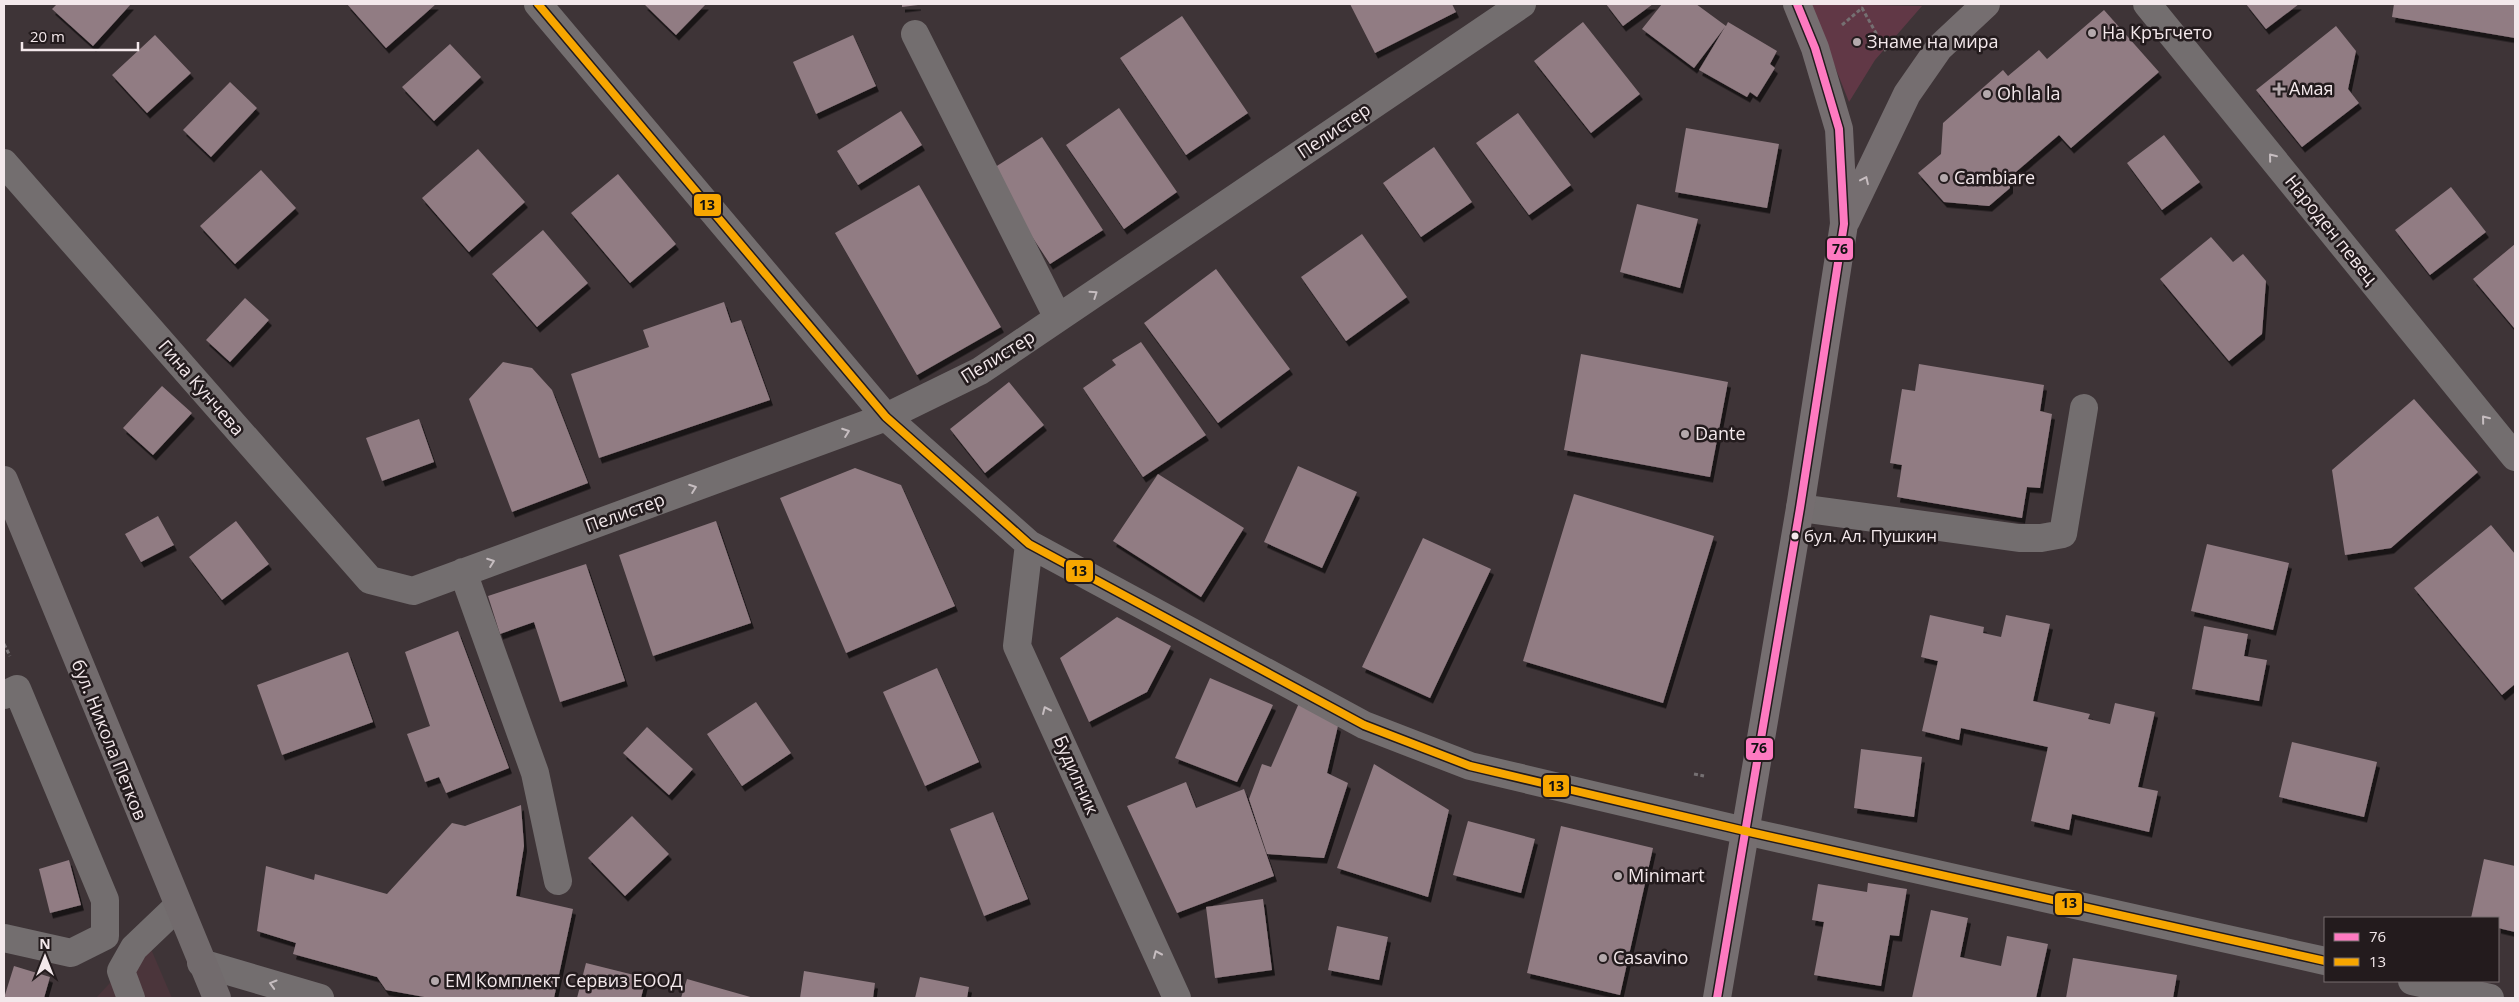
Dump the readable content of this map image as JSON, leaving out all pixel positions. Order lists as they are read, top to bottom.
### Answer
{
  "streets": {
    "highway": ["бул. Никола Петков"],
    "street": [
      "Пелистер",
      "Народен певец",
      "Гина Кунчева",
      "Будилник"
    ]
  },
  "crossings": [
    ["Пелистер", "Гина Кунчева"]
  ],
  "one_way": ["Пелистер", "Народен певец", "Будилник"],
  "places": {
    "other": [
      "На Кръгчето",
      "Знаме на мира",
      "Oh la la",
      "Cambiare",
      "Dante",
      "бул. Ал. Пушкин",
      "Minimart",
      "Casavino",
      "ЕМ Комплект Сервиз ЕООД"
    ],
    "health": ["Амая"]
  },
  "lines": ["transit line 76", "transit line 13"],
  "legend": ["76", "13"],
  "scale_bar": "20 m",
  "north": "top"
}
